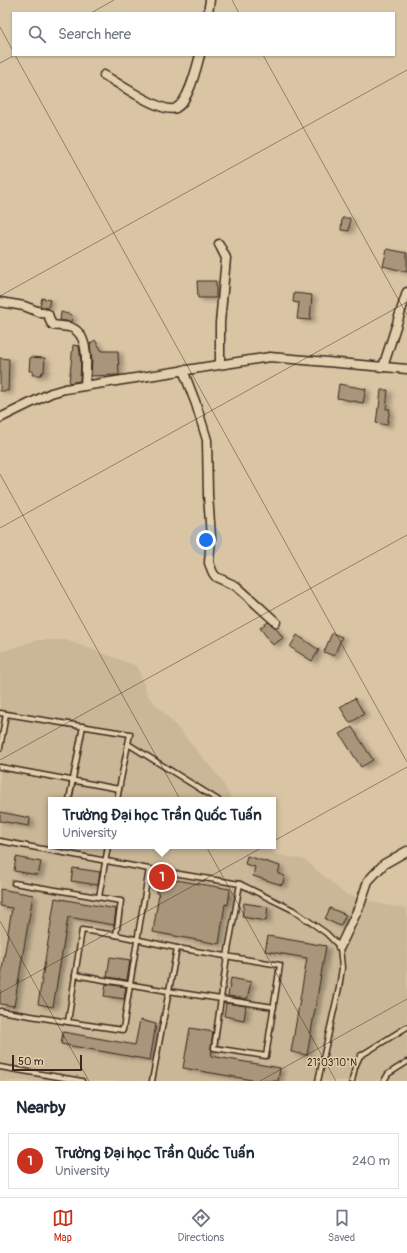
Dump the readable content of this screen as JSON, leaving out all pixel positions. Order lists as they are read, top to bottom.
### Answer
{
  "scale_bar": "50 m",
  "page": {
    "search": "Search here",
    "popup": ["Trường Đại học Trần Quốc Tuấn", "University"],
    "pins": "1",
    "scale": "50 m",
    "heading": "Nearby",
    "list": [
      {
        "mark": "1",
        "name": "Trường Đại học Trần Quốc Tuấn",
        "note": "University",
        "value": "240 m"
      }
    ],
    "nav": ["Map", "Directions", "Saved"]
  },
  "coordinates": ["21°03'10\"N"]
}
